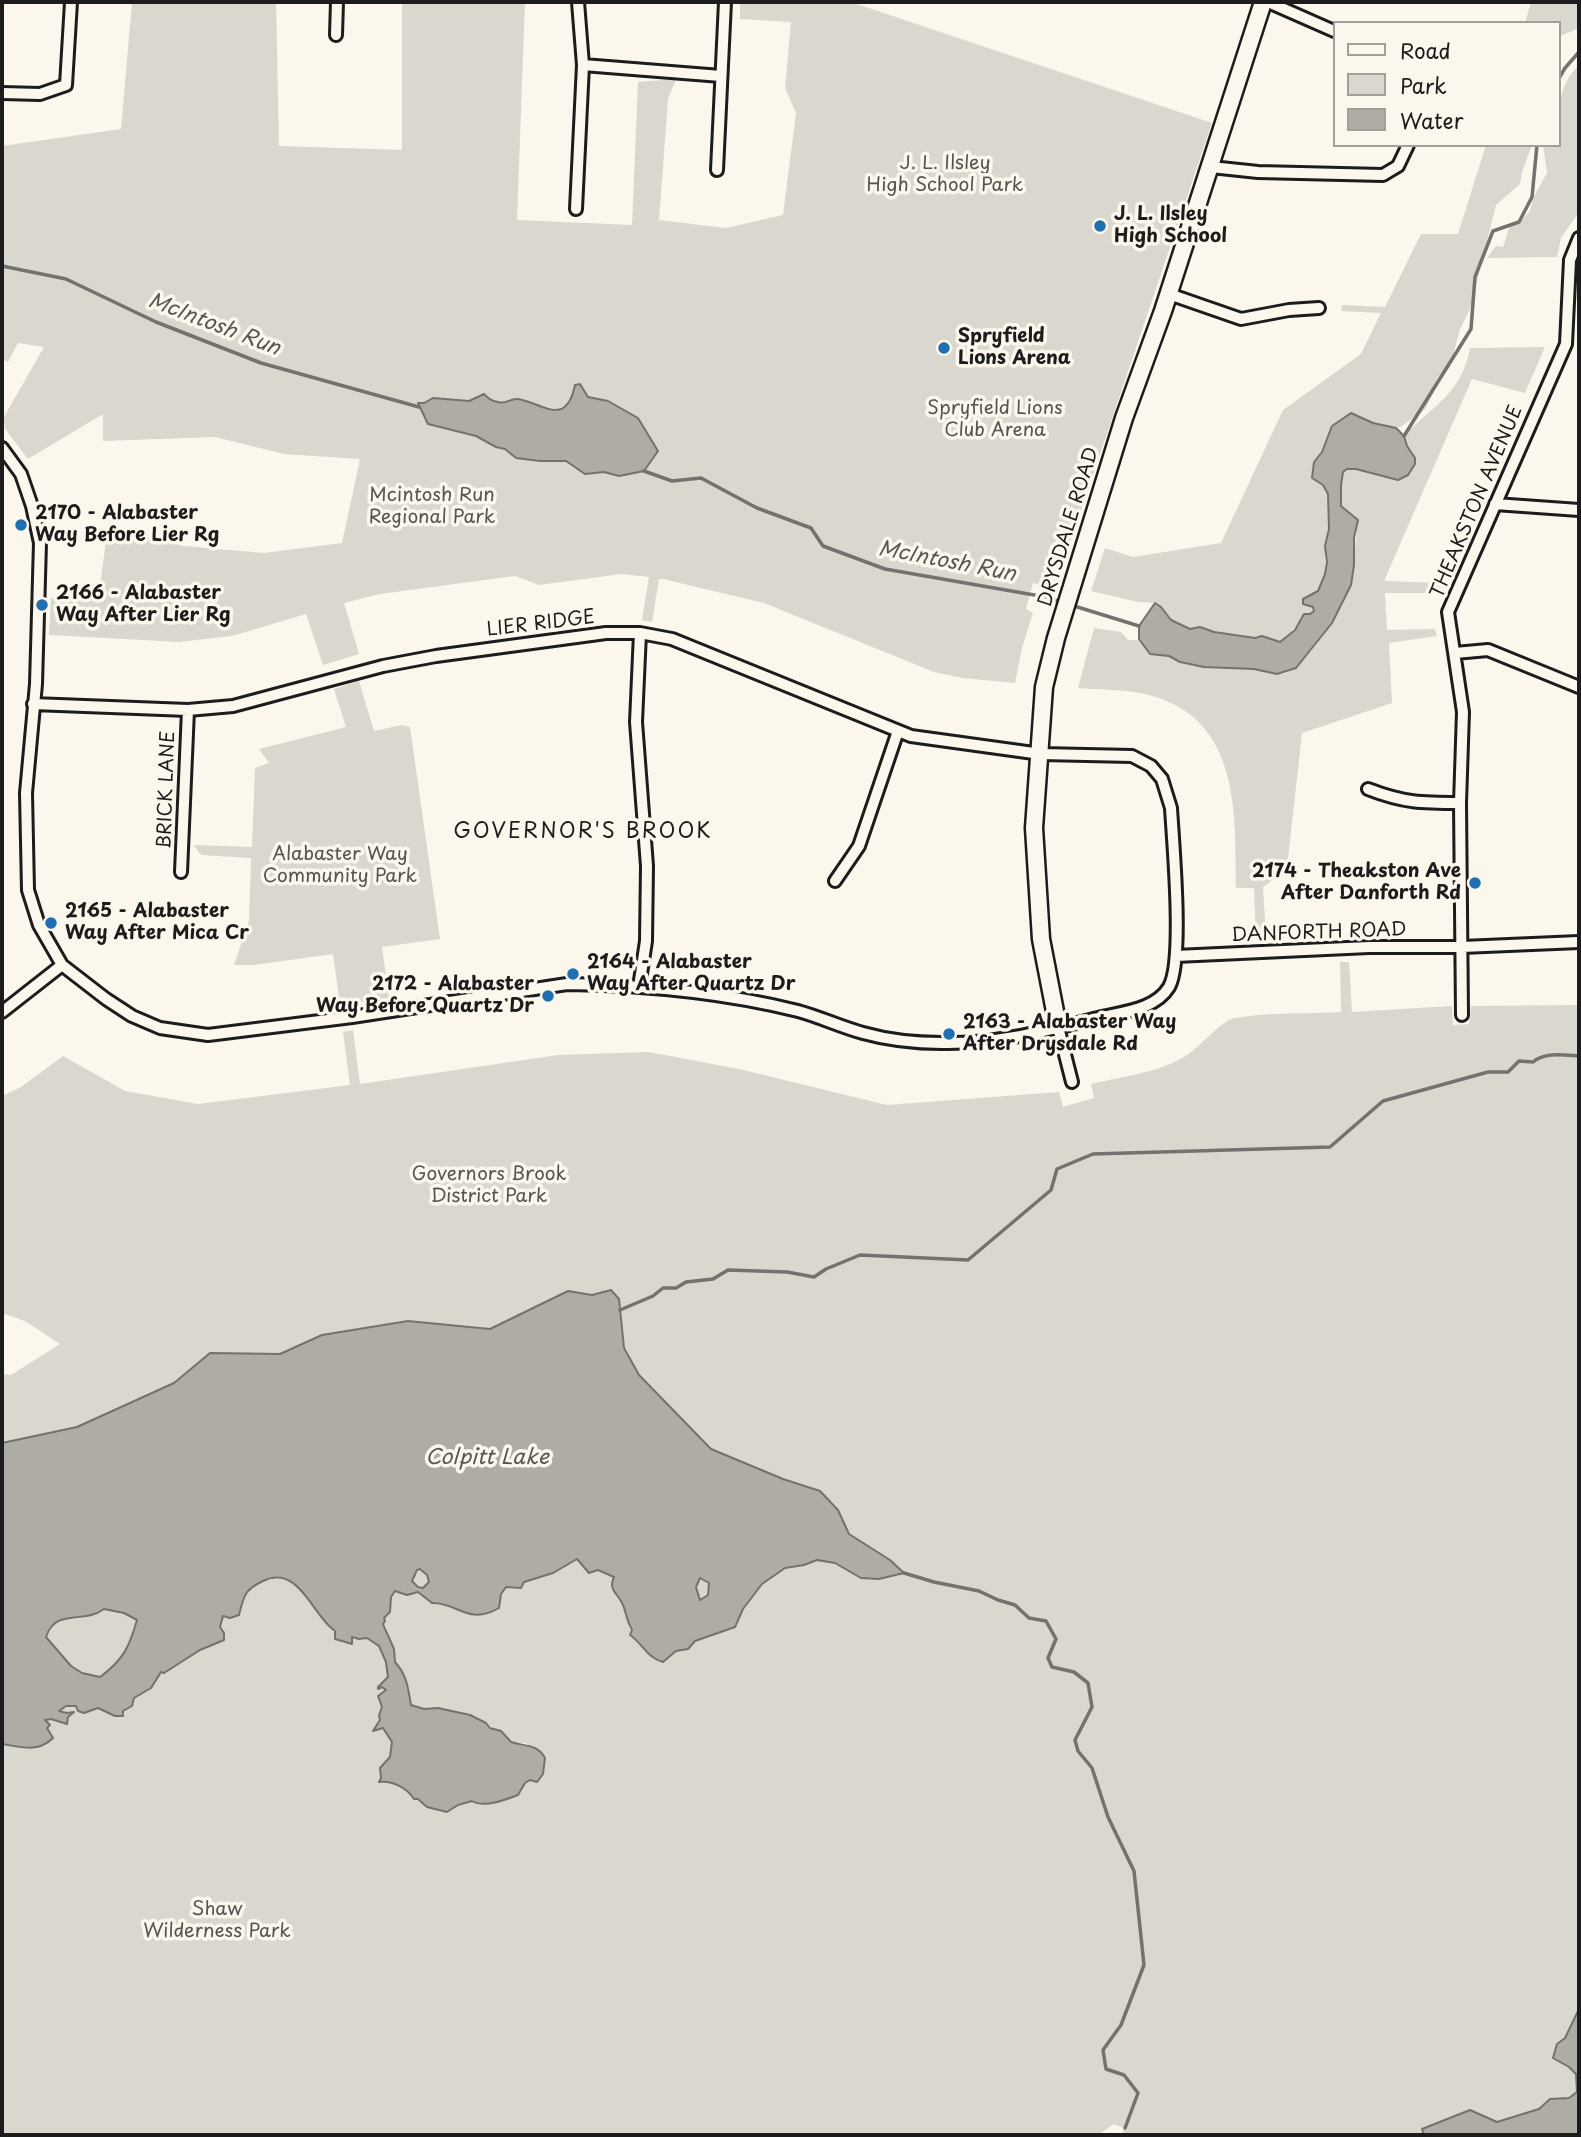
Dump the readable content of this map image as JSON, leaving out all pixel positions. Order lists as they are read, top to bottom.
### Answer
{
  "streets": {
    "street": [
      "THEAKSTON AVENUE",
      "DRYSDALE ROAD",
      "LIER RIDGE",
      "BRICK LANE",
      "DANFORTH ROAD"
    ]
  },
  "crossings": [
    ["THEAKSTON AVENUE", "DANFORTH ROAD"],
    ["DRYSDALE ROAD", "LIER RIDGE"],
    ["LIER RIDGE", "BRICK LANE"],
    ["LIER RIDGE", "DANFORTH ROAD"]
  ],
  "districts": ["GOVERNOR'S BROOK"],
  "water": ["McIntosh Run", "Colpitt Lake"],
  "parks": [
    "J. L. Ilsley High School Park",
    "Spryfield Lions Club Arena",
    "Mcintosh Run Regional Park",
    "Alabaster Way Community Park",
    "Governors Brook District Park",
    "Shaw Wilderness Park"
  ],
  "places": [
    "J. L. Ilsley High School",
    "Spryfield Lions Arena",
    "2170 - Alabaster Way Before Lier Rg",
    "2166 - Alabaster Way After Lier Rg",
    "2174 - Theakston Ave After Danforth Rd",
    "2165 - Alabaster Way After Mica Cr",
    "2164 - Alabaster Way After Quartz Dr",
    "2172 - Alabaster Way Before Quartz Dr",
    "2163 - Alabaster Way After Drysdale Rd"
  ],
  "legend": ["Road", "Park", "Water"]
}
